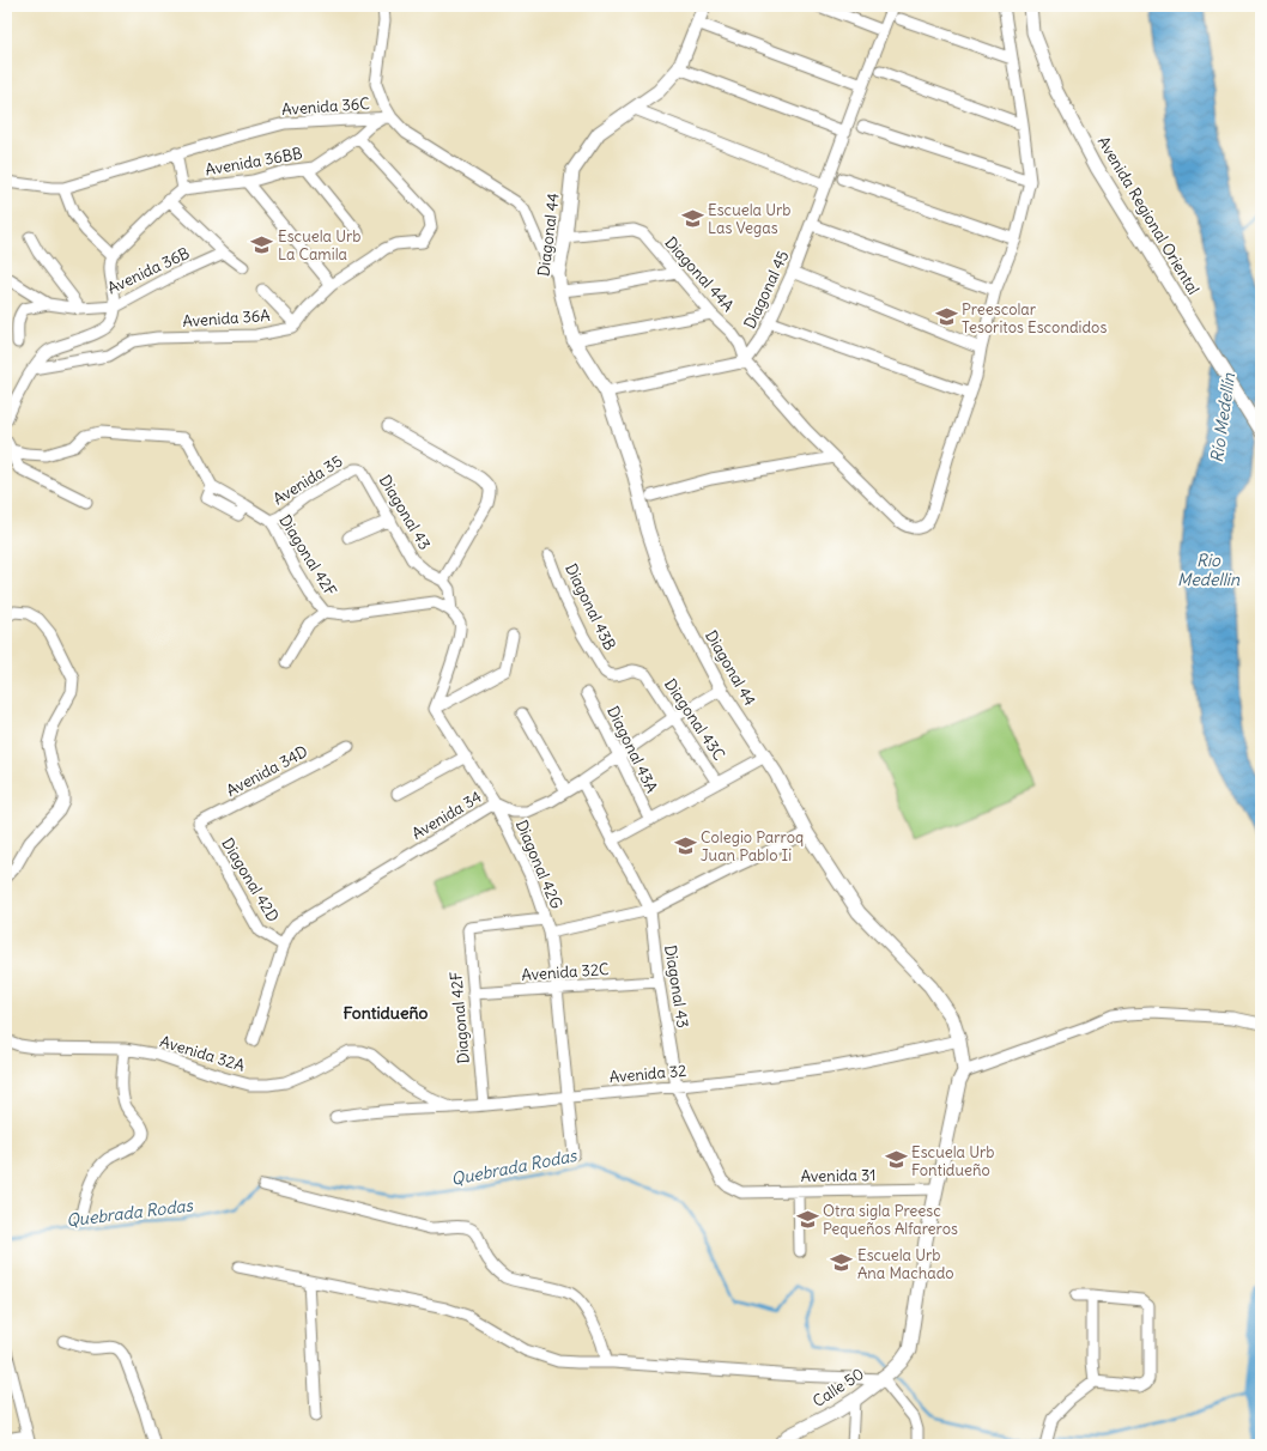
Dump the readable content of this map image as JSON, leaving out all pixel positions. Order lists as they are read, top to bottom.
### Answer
{
  "streets": {
    "main road": ["Avenida Regional Oriental", "Diagonal 44", "Calle 50"],
    "street": [
      "Avenida 36C",
      "Avenida 36BB",
      "Avenida 36B",
      "Diagonal 44A",
      "Diagonal 45",
      "Avenida 36A",
      "Avenida 35",
      "Diagonal 43",
      "Diagonal 42F",
      "Diagonal 43B",
      "Diagonal 43C",
      "Diagonal 43A",
      "Avenida 34D",
      "Avenida 34",
      "Diagonal 42G",
      "Diagonal 42D",
      "Avenida 32C",
      "Avenida 32A",
      "Avenida 32",
      "Avenida 31"
    ]
  },
  "crossings": [
    ["Avenida 36C", "Avenida 36BB"],
    ["Avenida 36C", "Diagonal 44"],
    ["Diagonal 44", "Diagonal 44A"],
    ["Diagonal 44", "Avenida 34"],
    ["Diagonal 44", "Avenida 32"],
    ["Diagonal 44", "Avenida 31"],
    ["Diagonal 44", "Calle 50"],
    ["Diagonal 44A", "Diagonal 45"],
    ["Avenida 35", "Diagonal 43"],
    ["Avenida 35", "Diagonal 42F"],
    ["Diagonal 43", "Avenida 34"],
    ["Diagonal 43", "Avenida 32C"],
    ["Diagonal 43", "Avenida 32"],
    ["Diagonal 43", "Avenida 31"],
    ["Diagonal 42F", "Diagonal 42G"],
    ["Diagonal 42F", "Avenida 32C"],
    ["Diagonal 42F", "Avenida 32"],
    ["Diagonal 43B", "Diagonal 43C"],
    ["Diagonal 43C", "Avenida 34"],
    ["Diagonal 43A", "Avenida 34"],
    ["Avenida 34D", "Diagonal 42D"],
    ["Avenida 34", "Diagonal 42G"],
    ["Avenida 34", "Diagonal 42D"],
    ["Diagonal 42G", "Avenida 32C"],
    ["Diagonal 42G", "Avenida 32"],
    ["Avenida 32A", "Avenida 32"]
  ],
  "districts": ["Fontidueño"],
  "water": ["Río Medellín", "Rio Medellin", "Quebrada Rodas"],
  "places": {
    "school or university": [
      "Escuela Urb Las Vegas",
      "Escuela Urb La Camila",
      "Preescolar Tesoritos Escondidos",
      "Colegio Parroq Juan Pablo Ii",
      "Escuela Urb Fontidueño",
      "Otra sigla Preesc Pequeños Alfareros",
      "Escuela Urb Ana Machado"
    ]
  }
}
